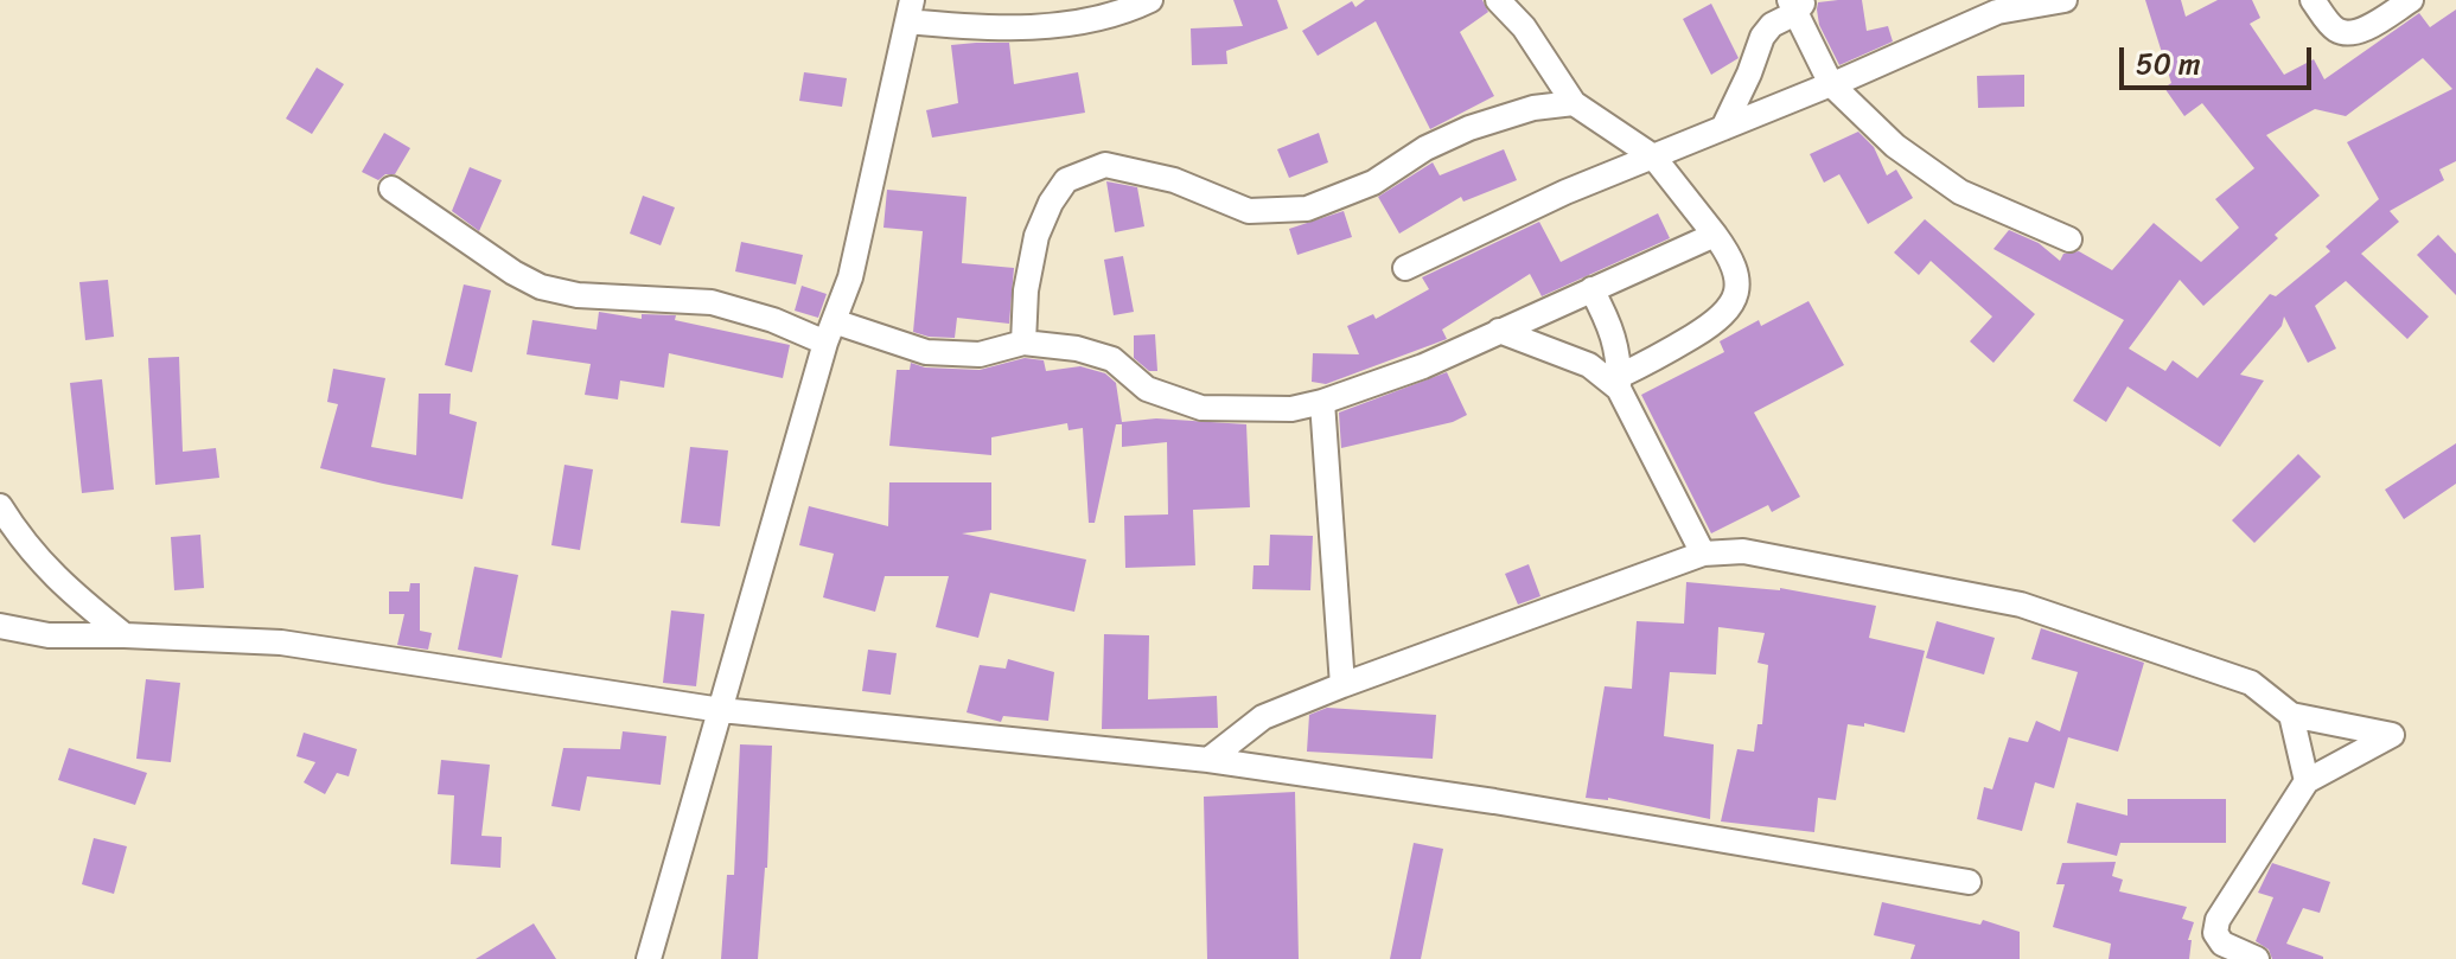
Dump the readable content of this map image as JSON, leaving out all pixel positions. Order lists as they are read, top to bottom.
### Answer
{
  "scale_bar": "50 m"
}
